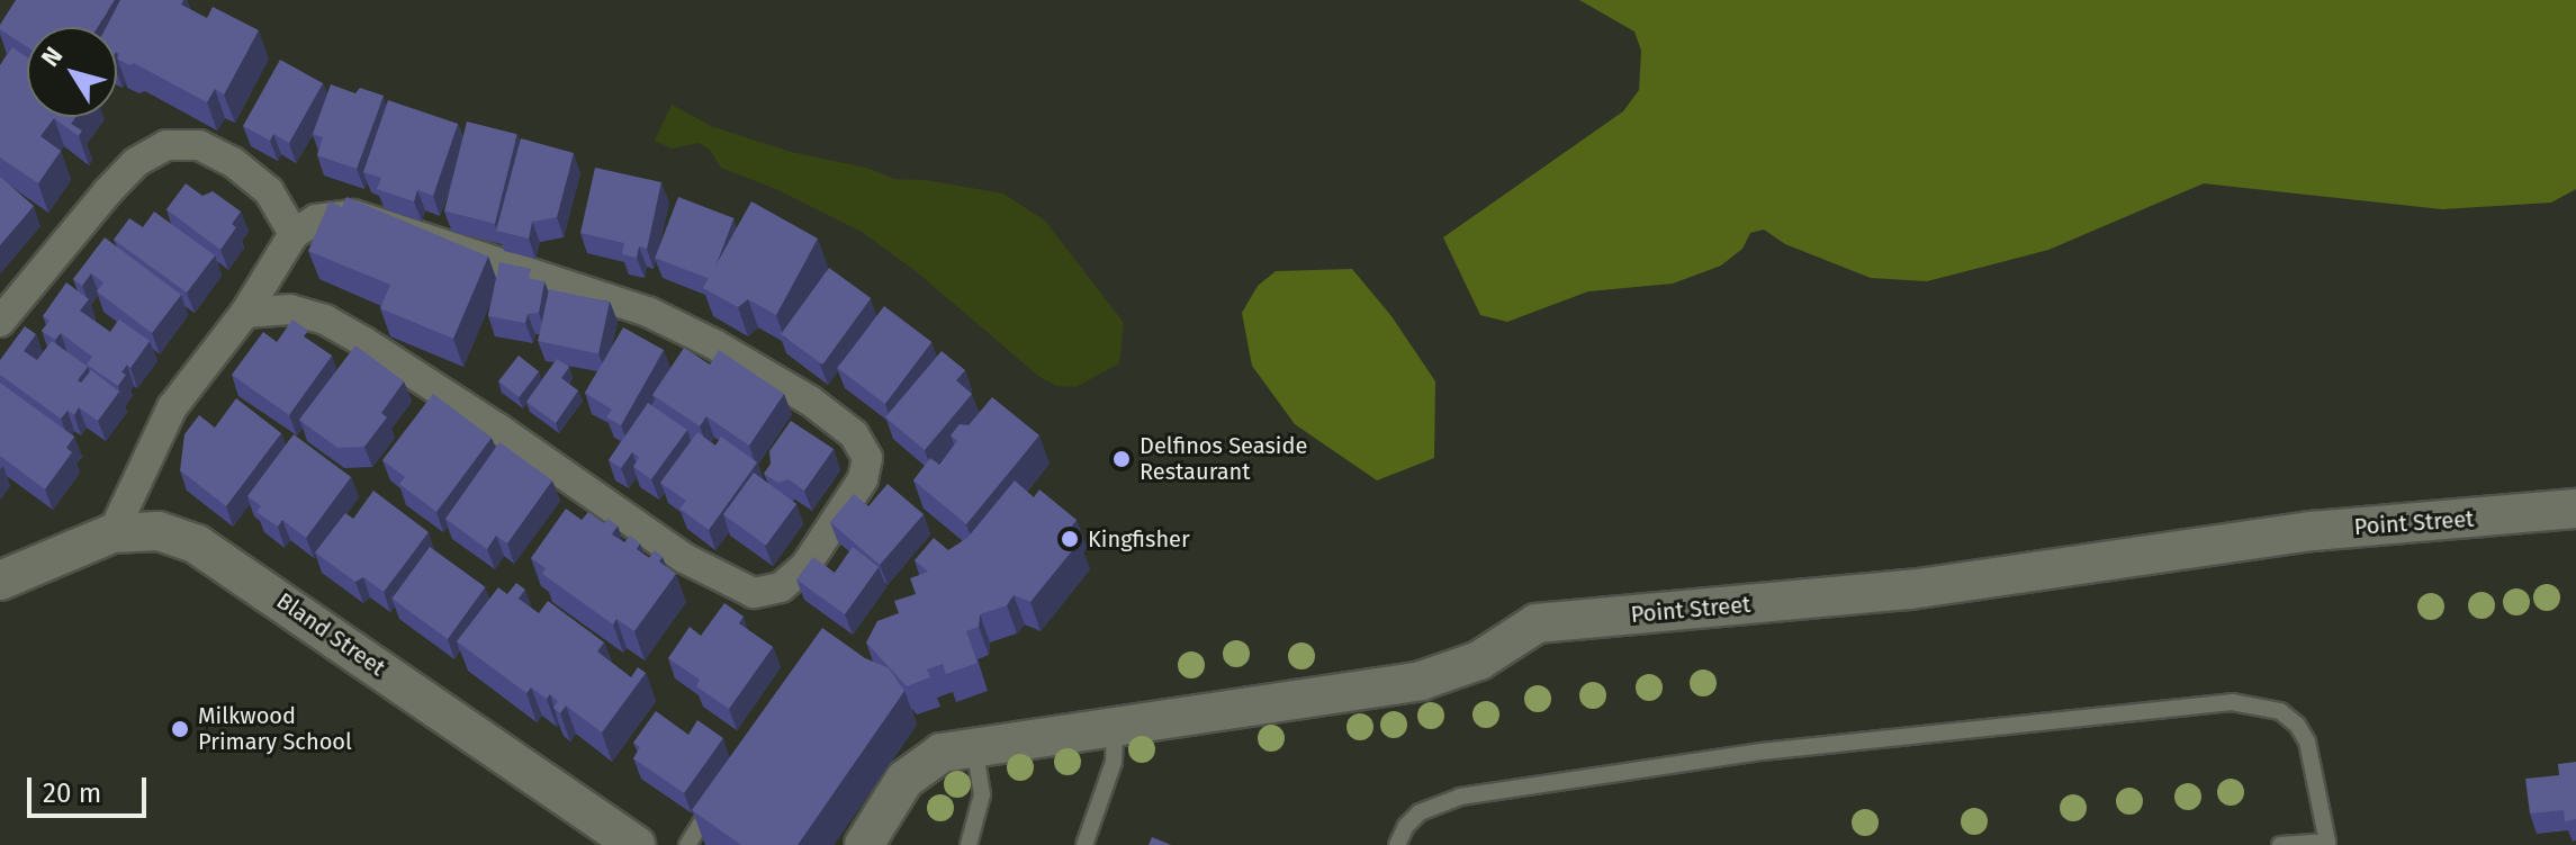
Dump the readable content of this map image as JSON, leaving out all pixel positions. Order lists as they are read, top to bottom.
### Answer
{
  "streets": {
    "street": ["Point Street", "Bland Street"]
  },
  "places": ["Delfinos Seaside Restaurant", "Kingfisher", "Milkwood Primary School"],
  "scale_bar": "20 m",
  "north": "top left"
}
